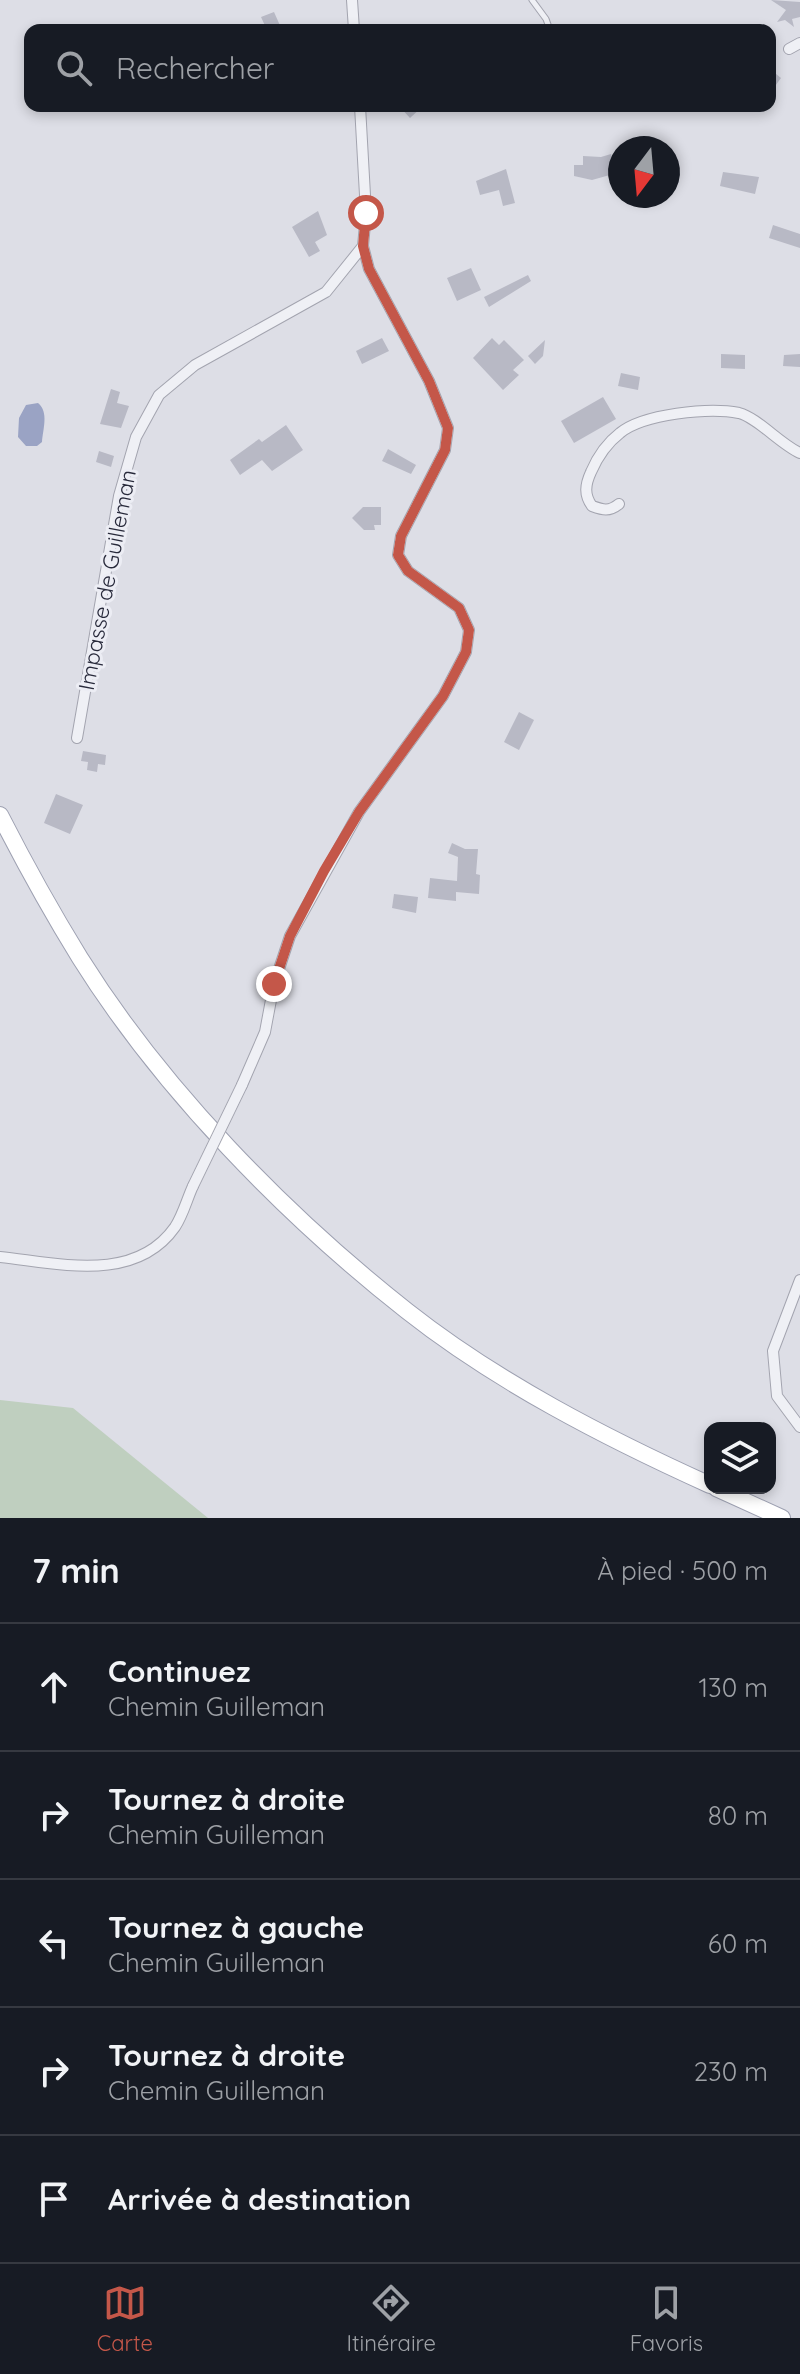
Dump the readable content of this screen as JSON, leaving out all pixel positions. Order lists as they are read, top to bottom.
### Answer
{
  "streets": {
    "street": ["Impasse de Guilleman"]
  },
  "north": "bottom",
  "page": {
    "search": "Rechercher",
    "heading": ["7 min", "À pied · 500 m"],
    "list": [
      ["Continuez", "Chemin Guilleman", "130 m"],
      ["Tournez à droite", "Chemin Guilleman", "80 m"],
      ["Tournez à gauche", "Chemin Guilleman", "60 m"],
      ["Tournez à droite", "Chemin Guilleman", "230 m"],
      "Arrivée à destination"
    ],
    "nav": ["Carte", "Itinéraire", "Favoris"]
  }
}
